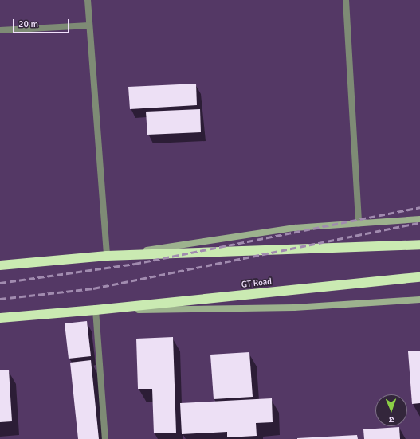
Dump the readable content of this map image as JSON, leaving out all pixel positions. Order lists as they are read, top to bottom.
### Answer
{
  "streets": {
    "highway": ["GT Road"]
  },
  "scale_bar": "20 m",
  "north": "bottom"
}
